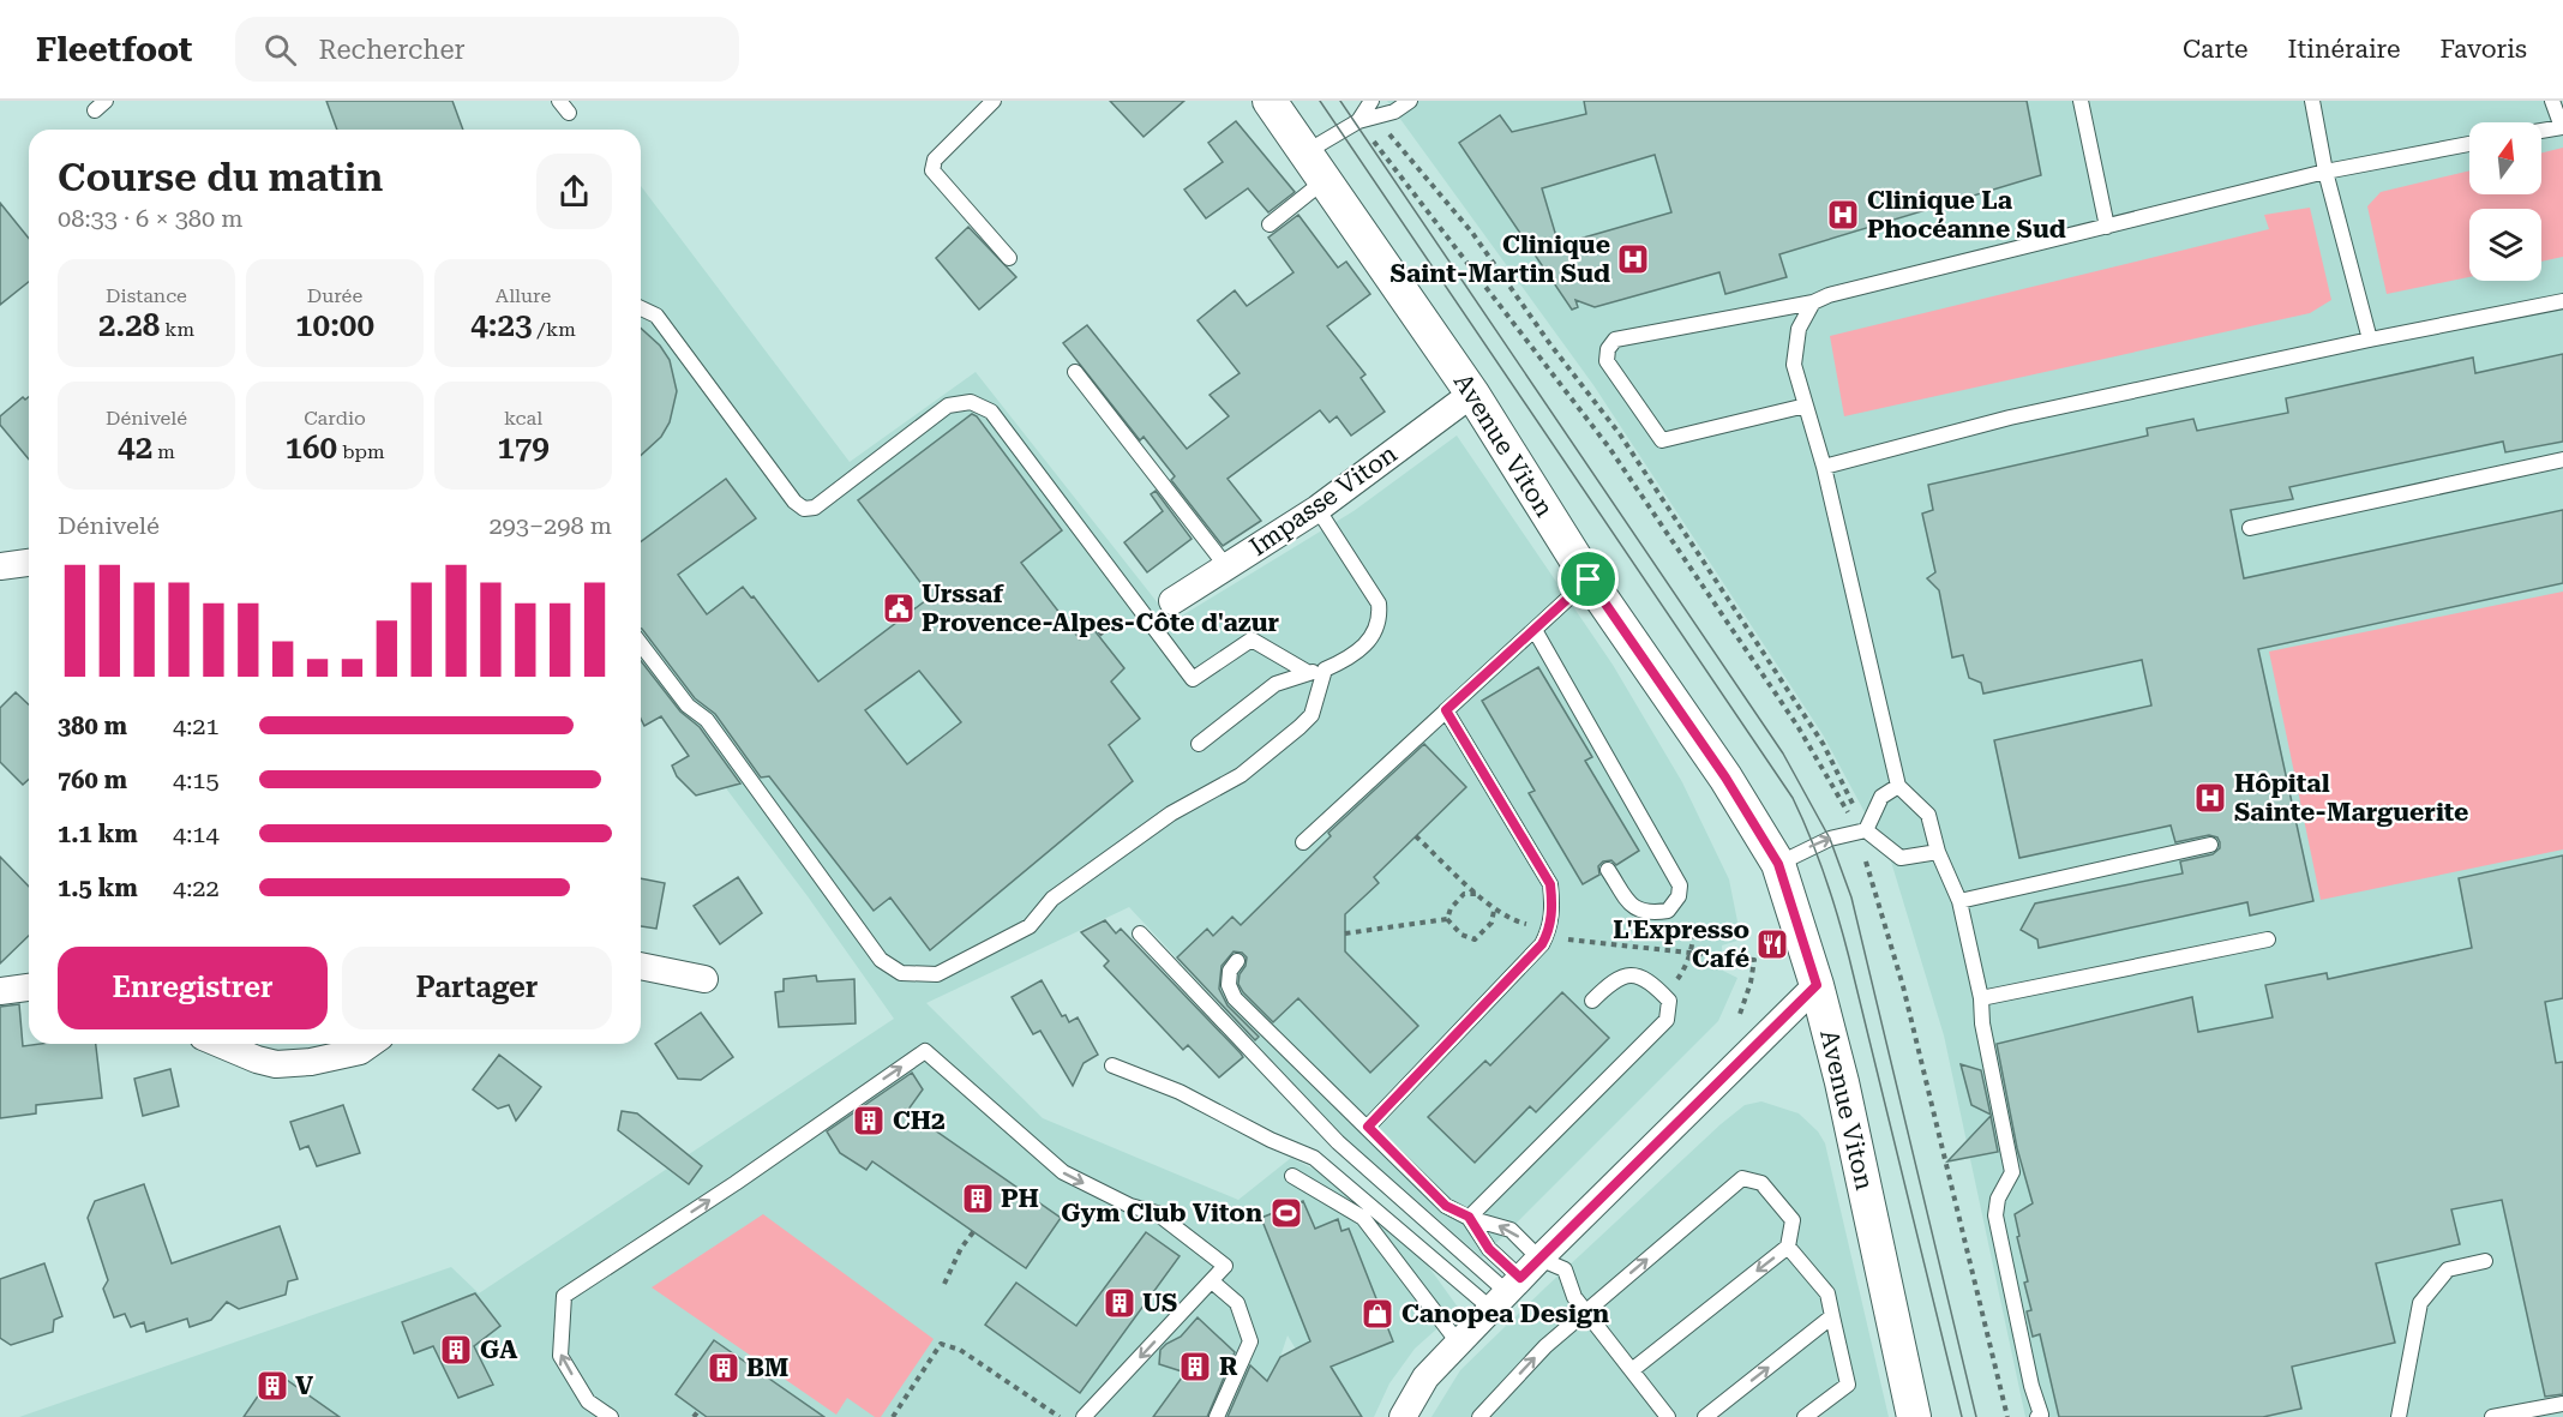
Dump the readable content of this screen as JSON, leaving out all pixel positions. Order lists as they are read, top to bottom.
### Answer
{
  "streets": {
    "street": ["Avenue Viton", "Impasse Viton"]
  },
  "crossings": [
    ["Avenue Viton", "Impasse Viton"]
  ],
  "places": {
    "hospital": ["Clinique La Phocéanne Sud", "Clinique Saint-Martin Sud", "Hôpital Sainte-Marguerite"],
    "public building": ["Urssaf Provence-Alpes-Côte d'azur"],
    "restaurant": ["L'Expresso Café"],
    "building": [
      "CH2",
      "PH",
      "US",
      "GA",
      "R",
      "BM",
      "V"
    ],
    "sports": ["Gym Club Viton"],
    "shop": ["Canopea Design"]
  },
  "north": "top",
  "page": {
    "header": "Fleetfoot",
    "search": "Rechercher",
    "nav": ["Carte", "Itinéraire", "Favoris"],
    "heading": ["Course du matin", "08:33 · 6 × 380 m"],
    "stats": [
      ["Distance", "2.28 km"],
      ["Durée", "10:00"],
      ["Allure", "4:23 /km"],
      ["Dénivelé", "42 m"],
      ["Cardio", "160 bpm"],
      ["kcal", "179"]
    ],
    "chart": ["Dénivelé", "293–298 m"],
    "list": [
      {
        "name": "380 m",
        "note": "4:21"
      },
      {
        "name": "760 m",
        "note": "4:15"
      },
      {
        "name": "1.1 km",
        "note": "4:14"
      },
      {
        "name": "1.5 km",
        "note": "4:22"
      }
    ],
    "buttons": ["Enregistrer", "Partager"]
  }
}
